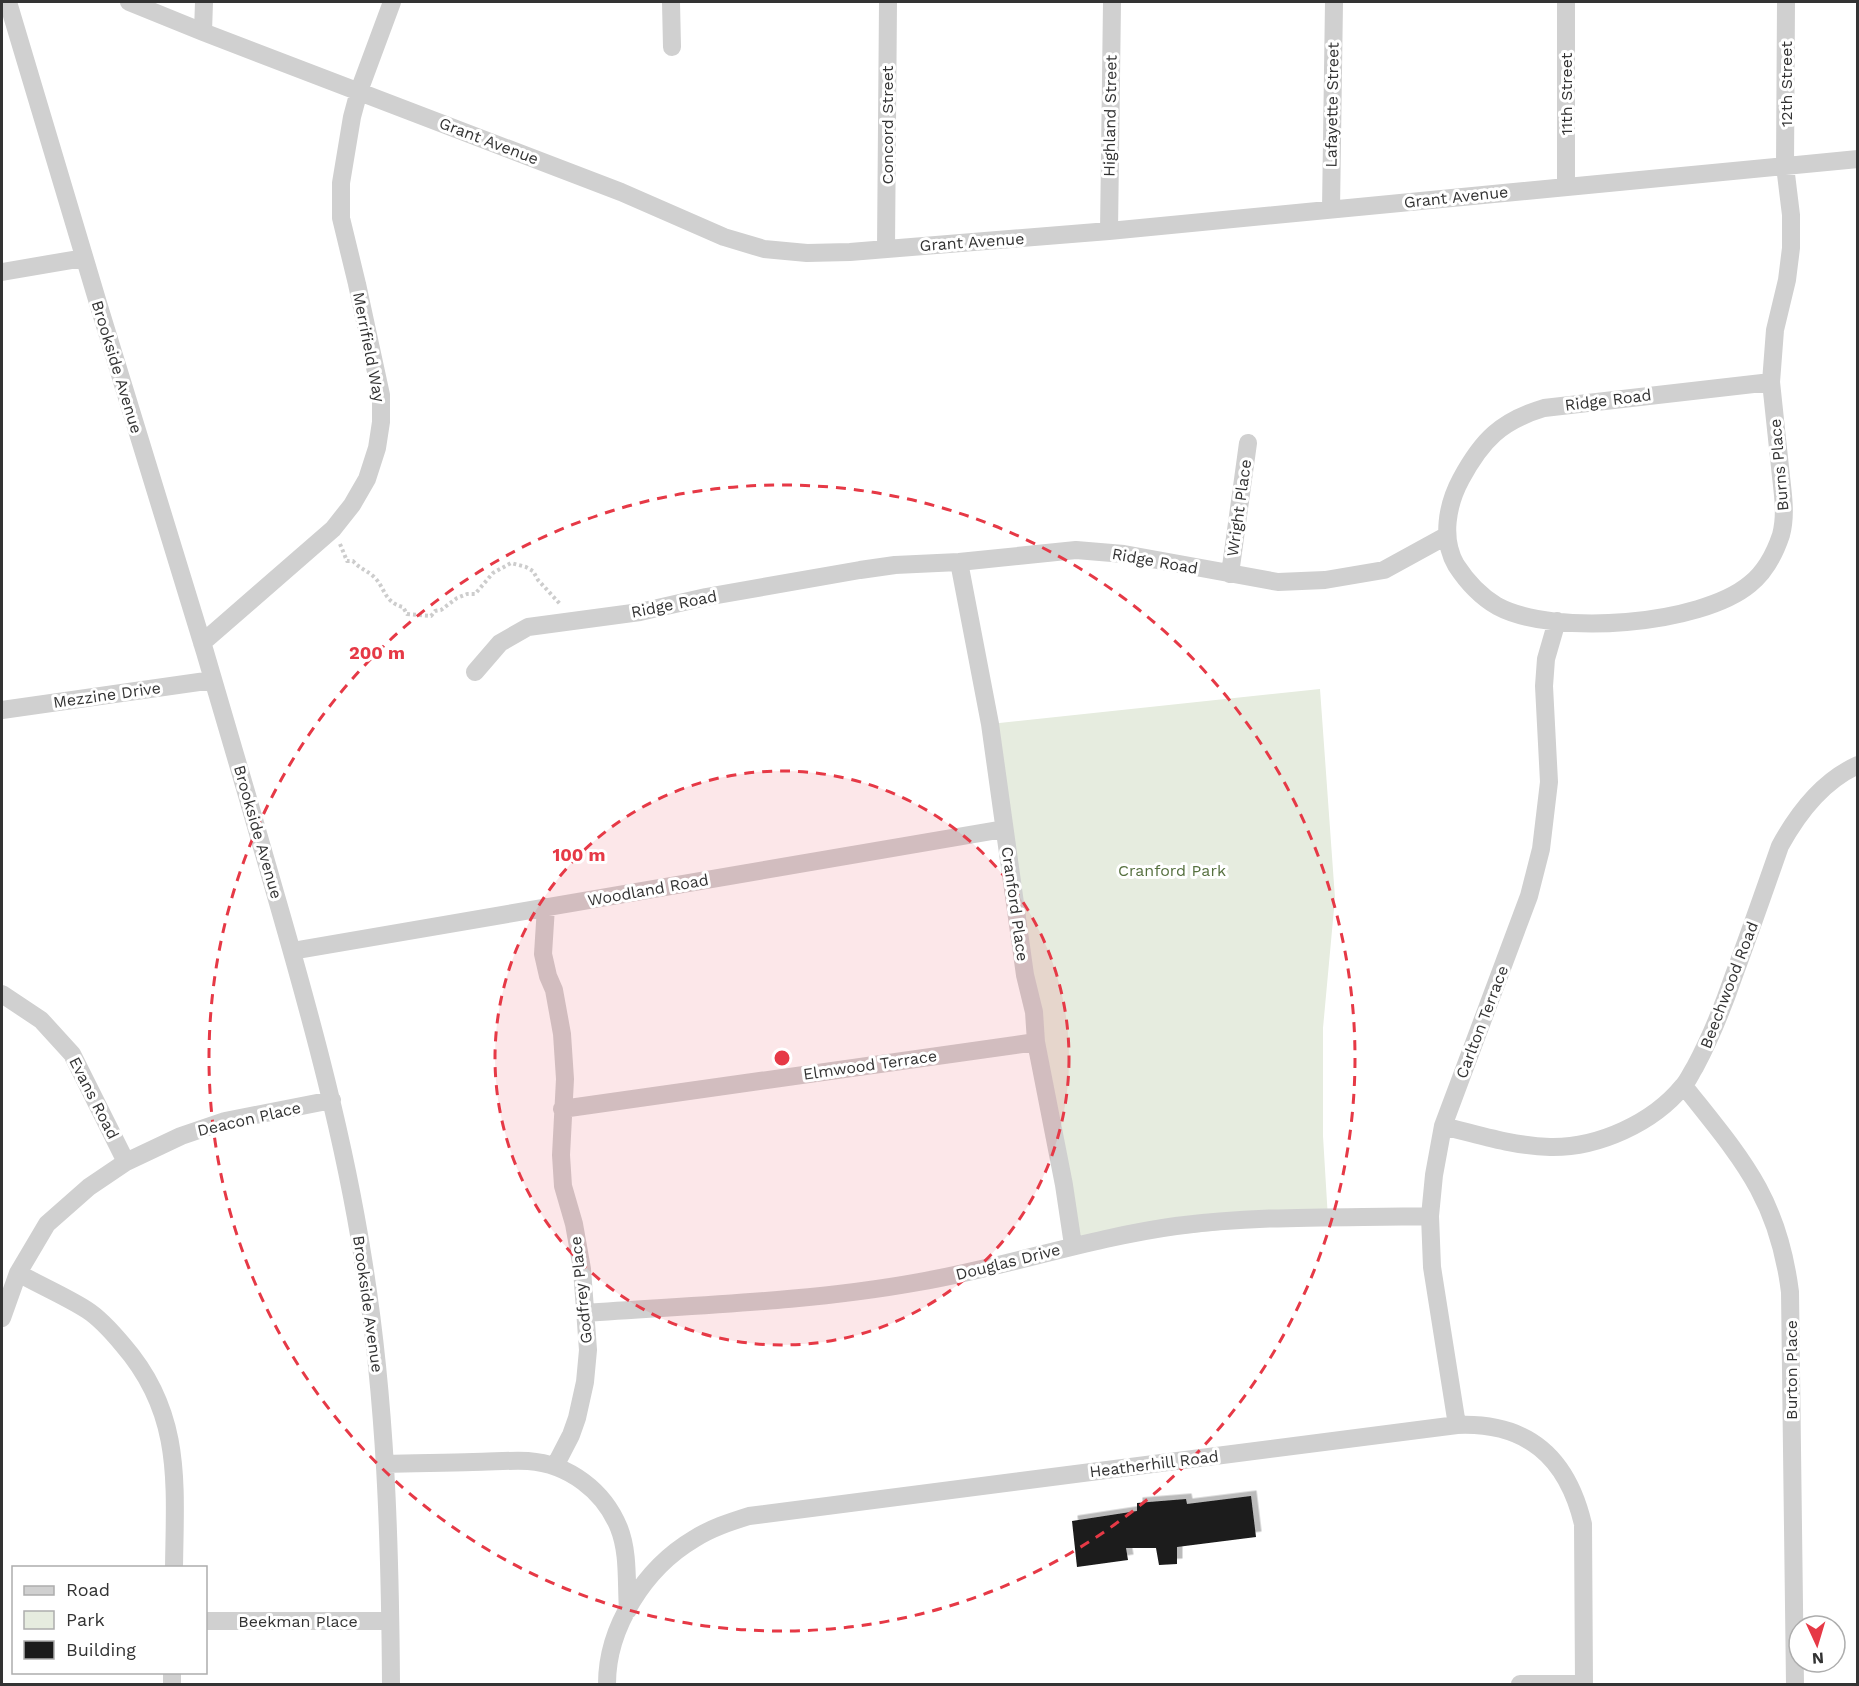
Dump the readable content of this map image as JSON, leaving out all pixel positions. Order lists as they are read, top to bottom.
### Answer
{
  "streets": {
    "street": [
      "12th Street",
      "11th Street",
      "Lafayette Street",
      "Highland Street",
      "Concord Street",
      "Grant Avenue",
      "Merrifield Way",
      "Brookside Avenue",
      "Ridge Road",
      "Burns Place",
      "Wright Place",
      "Mezzine Drive",
      "Woodland Road",
      "Cranford Place",
      "Beechwood Road",
      "Carlton Terrace",
      "Elmwood Terrace",
      "Evans Road",
      "Deacon Place",
      "Douglas Drive",
      "Godfrey Place",
      "Burton Place",
      "Heatherhill Road",
      "Beekman Place"
    ]
  },
  "crossings": [
    ["12th Street", "Grant Avenue"],
    ["12th Street", "Burns Place"],
    ["11th Street", "Grant Avenue"],
    ["Lafayette Street", "Grant Avenue"],
    ["Highland Street", "Grant Avenue"],
    ["Concord Street", "Grant Avenue"],
    ["Grant Avenue", "Merrifield Way"],
    ["Grant Avenue", "Burns Place"],
    ["Merrifield Way", "Brookside Avenue"],
    ["Brookside Avenue", "Mezzine Drive"],
    ["Brookside Avenue", "Woodland Road"],
    ["Brookside Avenue", "Deacon Place"],
    ["Brookside Avenue", "Beekman Place"],
    ["Ridge Road", "Burns Place"],
    ["Ridge Road", "Wright Place"],
    ["Ridge Road", "Cranford Place"],
    ["Burns Place", "Carlton Terrace"],
    ["Woodland Road", "Cranford Place"],
    ["Woodland Road", "Godfrey Place"],
    ["Cranford Place", "Elmwood Terrace"],
    ["Cranford Place", "Douglas Drive"],
    ["Beechwood Road", "Carlton Terrace"],
    ["Beechwood Road", "Burton Place"],
    ["Carlton Terrace", "Douglas Drive"],
    ["Carlton Terrace", "Heatherhill Road"],
    ["Elmwood Terrace", "Godfrey Place"],
    ["Evans Road", "Deacon Place"],
    ["Douglas Drive", "Godfrey Place"]
  ],
  "parks": ["Cranford Park"],
  "legend": ["Road", "Park", "Building"],
  "north": "bottom",
  "rings": ["200 m", "100 m"]
}
